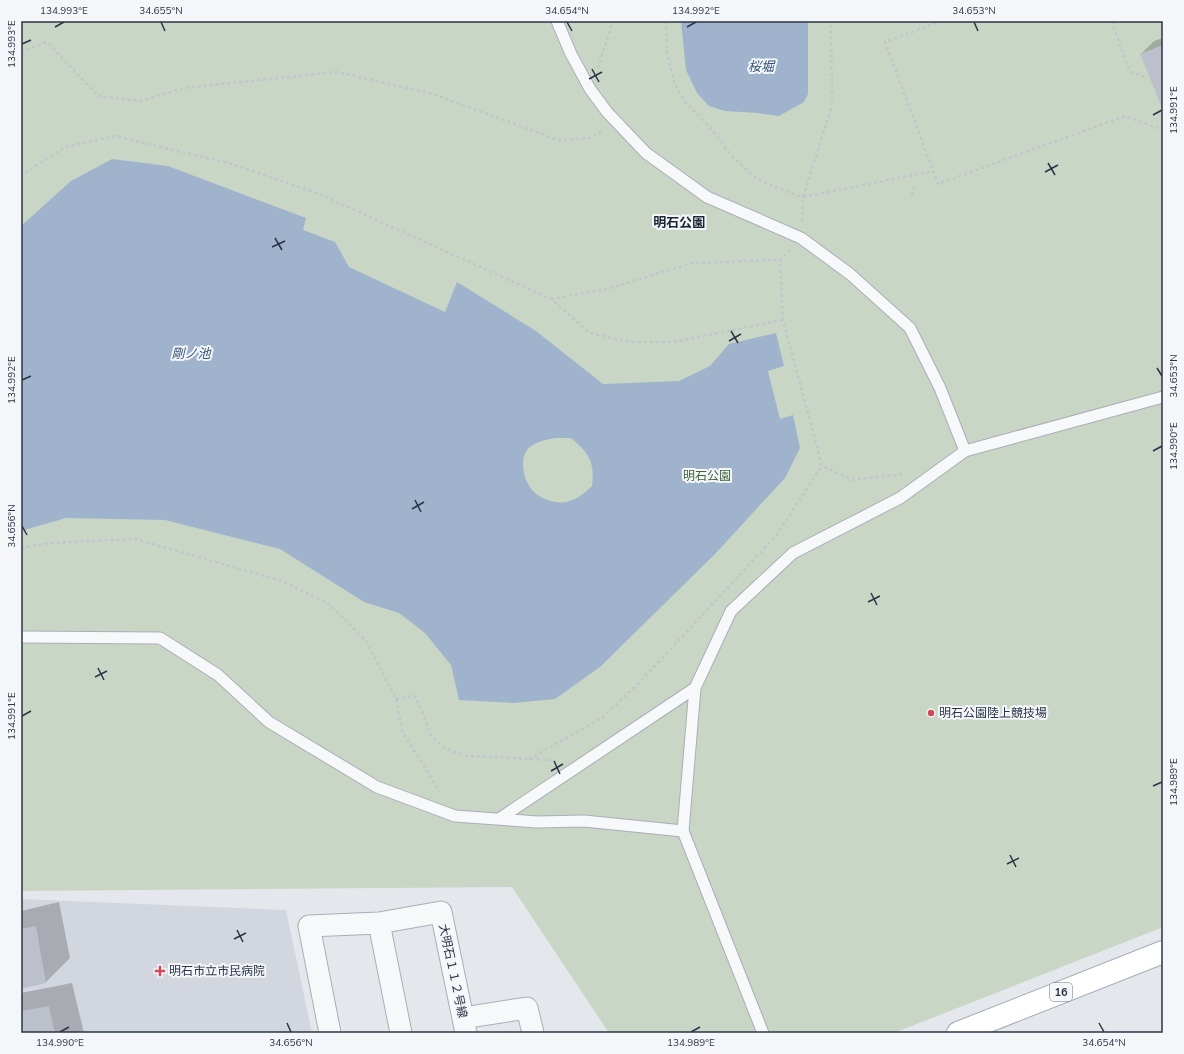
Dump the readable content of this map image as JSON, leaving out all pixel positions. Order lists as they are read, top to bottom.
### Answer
{
  "streets": {
    "main road": ["16"],
    "street": ["大明石１１２号線"]
  },
  "districts": ["明石公園"],
  "water": ["桜堀", "剛ノ池"],
  "parks": ["明石公園"],
  "places": {
    "other": ["明石公園陸上競技場"],
    "health": ["明石市立市民病院"]
  },
  "coordinates": [
    "134.993°E",
    "34.655°N",
    "34.654°N",
    "134.992°E",
    "34.653°N",
    "134.991°E",
    "134.990°E",
    "34.656°N",
    "134.989°E"
  ]
}
